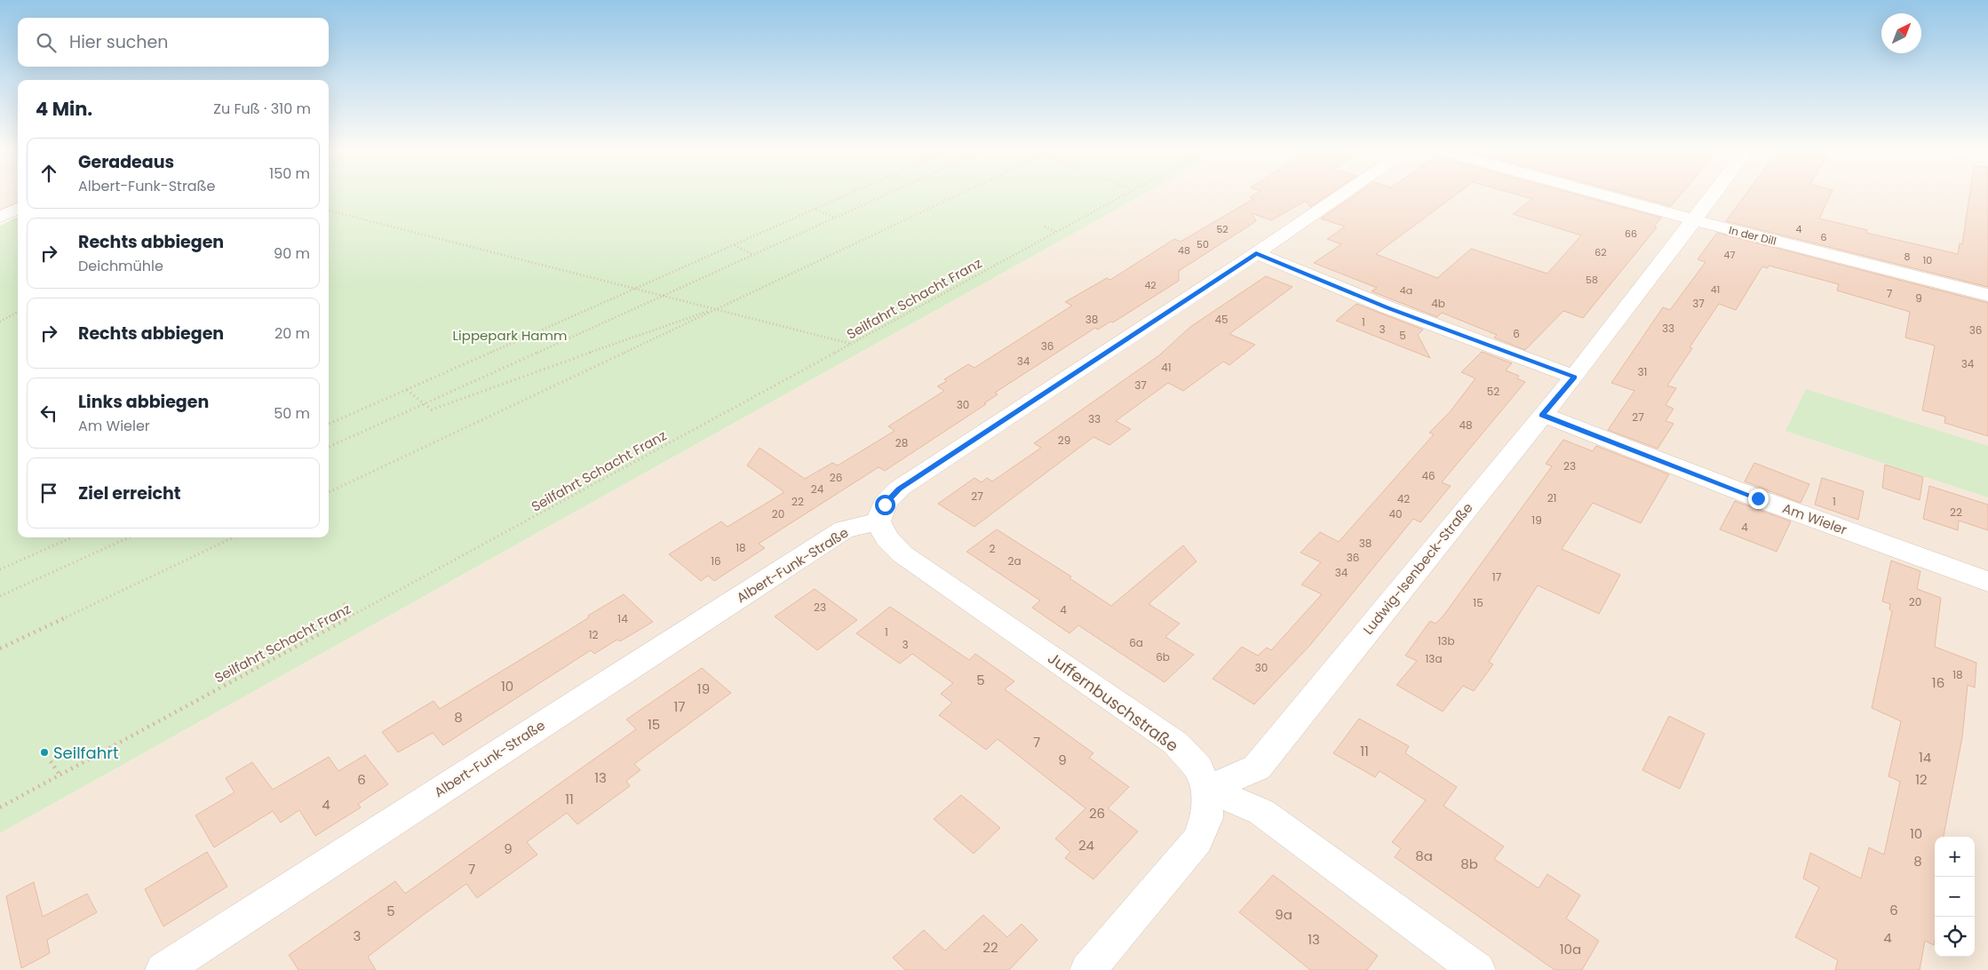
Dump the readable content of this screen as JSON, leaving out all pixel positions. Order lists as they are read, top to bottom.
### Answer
{
  "streets": {
    "street": [
      "In der Dill",
      "Am Wieler",
      "Albert-Funk-Straße",
      "Ludwig-Isenbeck-Straße",
      "Juffernbuschstraße"
    ],
    "path": ["Seilfahrt Schacht Franz"]
  },
  "crossings": [
    ["In der Dill", "Ludwig-Isenbeck-Straße"],
    ["Am Wieler", "Ludwig-Isenbeck-Straße"],
    ["Albert-Funk-Straße", "Juffernbuschstraße"],
    ["Ludwig-Isenbeck-Straße", "Juffernbuschstraße"]
  ],
  "parks": ["Lippepark Hamm"],
  "places": ["Seilfahrt"],
  "house_numbers": [
    "52",
    "4",
    "66",
    "6",
    "50",
    "48",
    "62",
    "47",
    "8",
    "10",
    "58",
    "42",
    "41",
    "4a",
    "7",
    "9",
    "4b",
    "37",
    "38",
    "45",
    "1",
    "33",
    "3",
    "36",
    "6",
    "5",
    "36",
    "34",
    "34",
    "41",
    "31",
    "37",
    "52",
    "30",
    "27",
    "33",
    "48",
    "29",
    "28",
    "23",
    "46",
    "26",
    "24",
    "27",
    "21",
    "42",
    "22",
    "1",
    "22",
    "20",
    "40",
    "19",
    "4",
    "38",
    "18",
    "2",
    "36",
    "16",
    "2a",
    "34",
    "17",
    "20",
    "15",
    "23",
    "4",
    "14",
    "1",
    "12",
    "13b",
    "6a",
    "3",
    "6b",
    "13a",
    "30",
    "18",
    "5",
    "16",
    "10",
    "19",
    "17",
    "8",
    "15",
    "7",
    "11",
    "14",
    "9",
    "13",
    "6",
    "12",
    "11",
    "4",
    "26",
    "10",
    "24",
    "9",
    "8a",
    "8",
    "8b",
    "7",
    "6",
    "5",
    "9a",
    "3",
    "4",
    "13",
    "22",
    "10a"
  ],
  "north": "top right",
  "page": {
    "search": "Hier suchen",
    "heading": ["4 Min.", "Zu Fuß · 310 m"],
    "list": [
      ["Geradeaus", "Albert-Funk-Straße", "150 m"],
      ["Rechts abbiegen", "Deichmühle", "90 m"],
      ["Rechts abbiegen", "20 m"],
      ["Links abbiegen", "Am Wieler", "50 m"],
      "Ziel erreicht"
    ],
    "map_buttons": ["+", "−"]
  }
}
